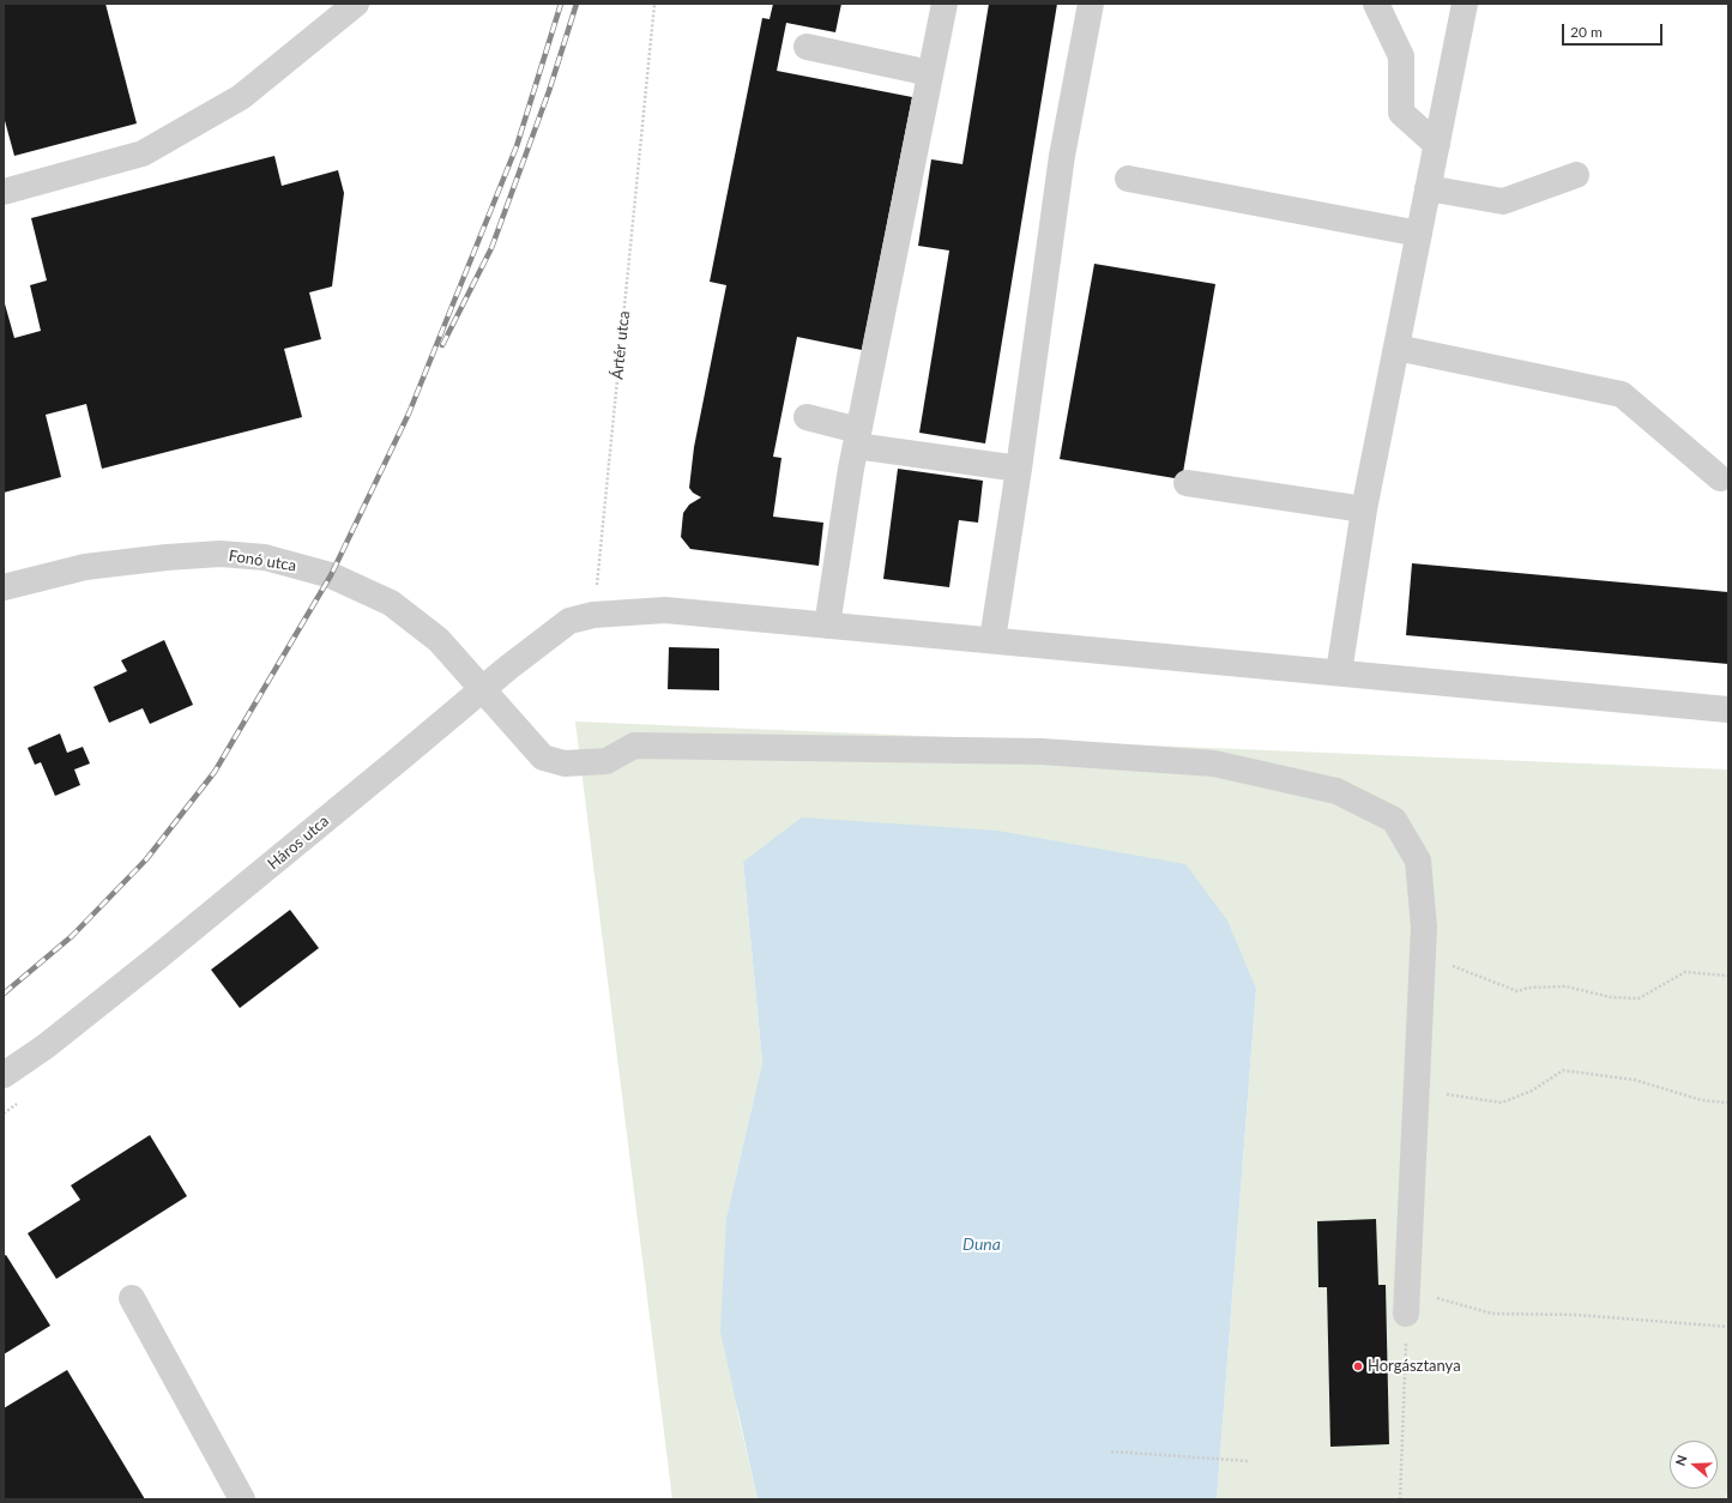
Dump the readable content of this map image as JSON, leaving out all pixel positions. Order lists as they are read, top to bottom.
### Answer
{
  "streets": {
    "street": ["Fonó utca", "Háros utca"],
    "path": ["Ártér utca"]
  },
  "crossings": [
    ["Ártér utca", "Háros utca"],
    ["Fonó utca", "Háros utca"]
  ],
  "water": ["Duna"],
  "places": ["Horgásztanya"],
  "scale_bar": "20 m",
  "north": "left"
}
